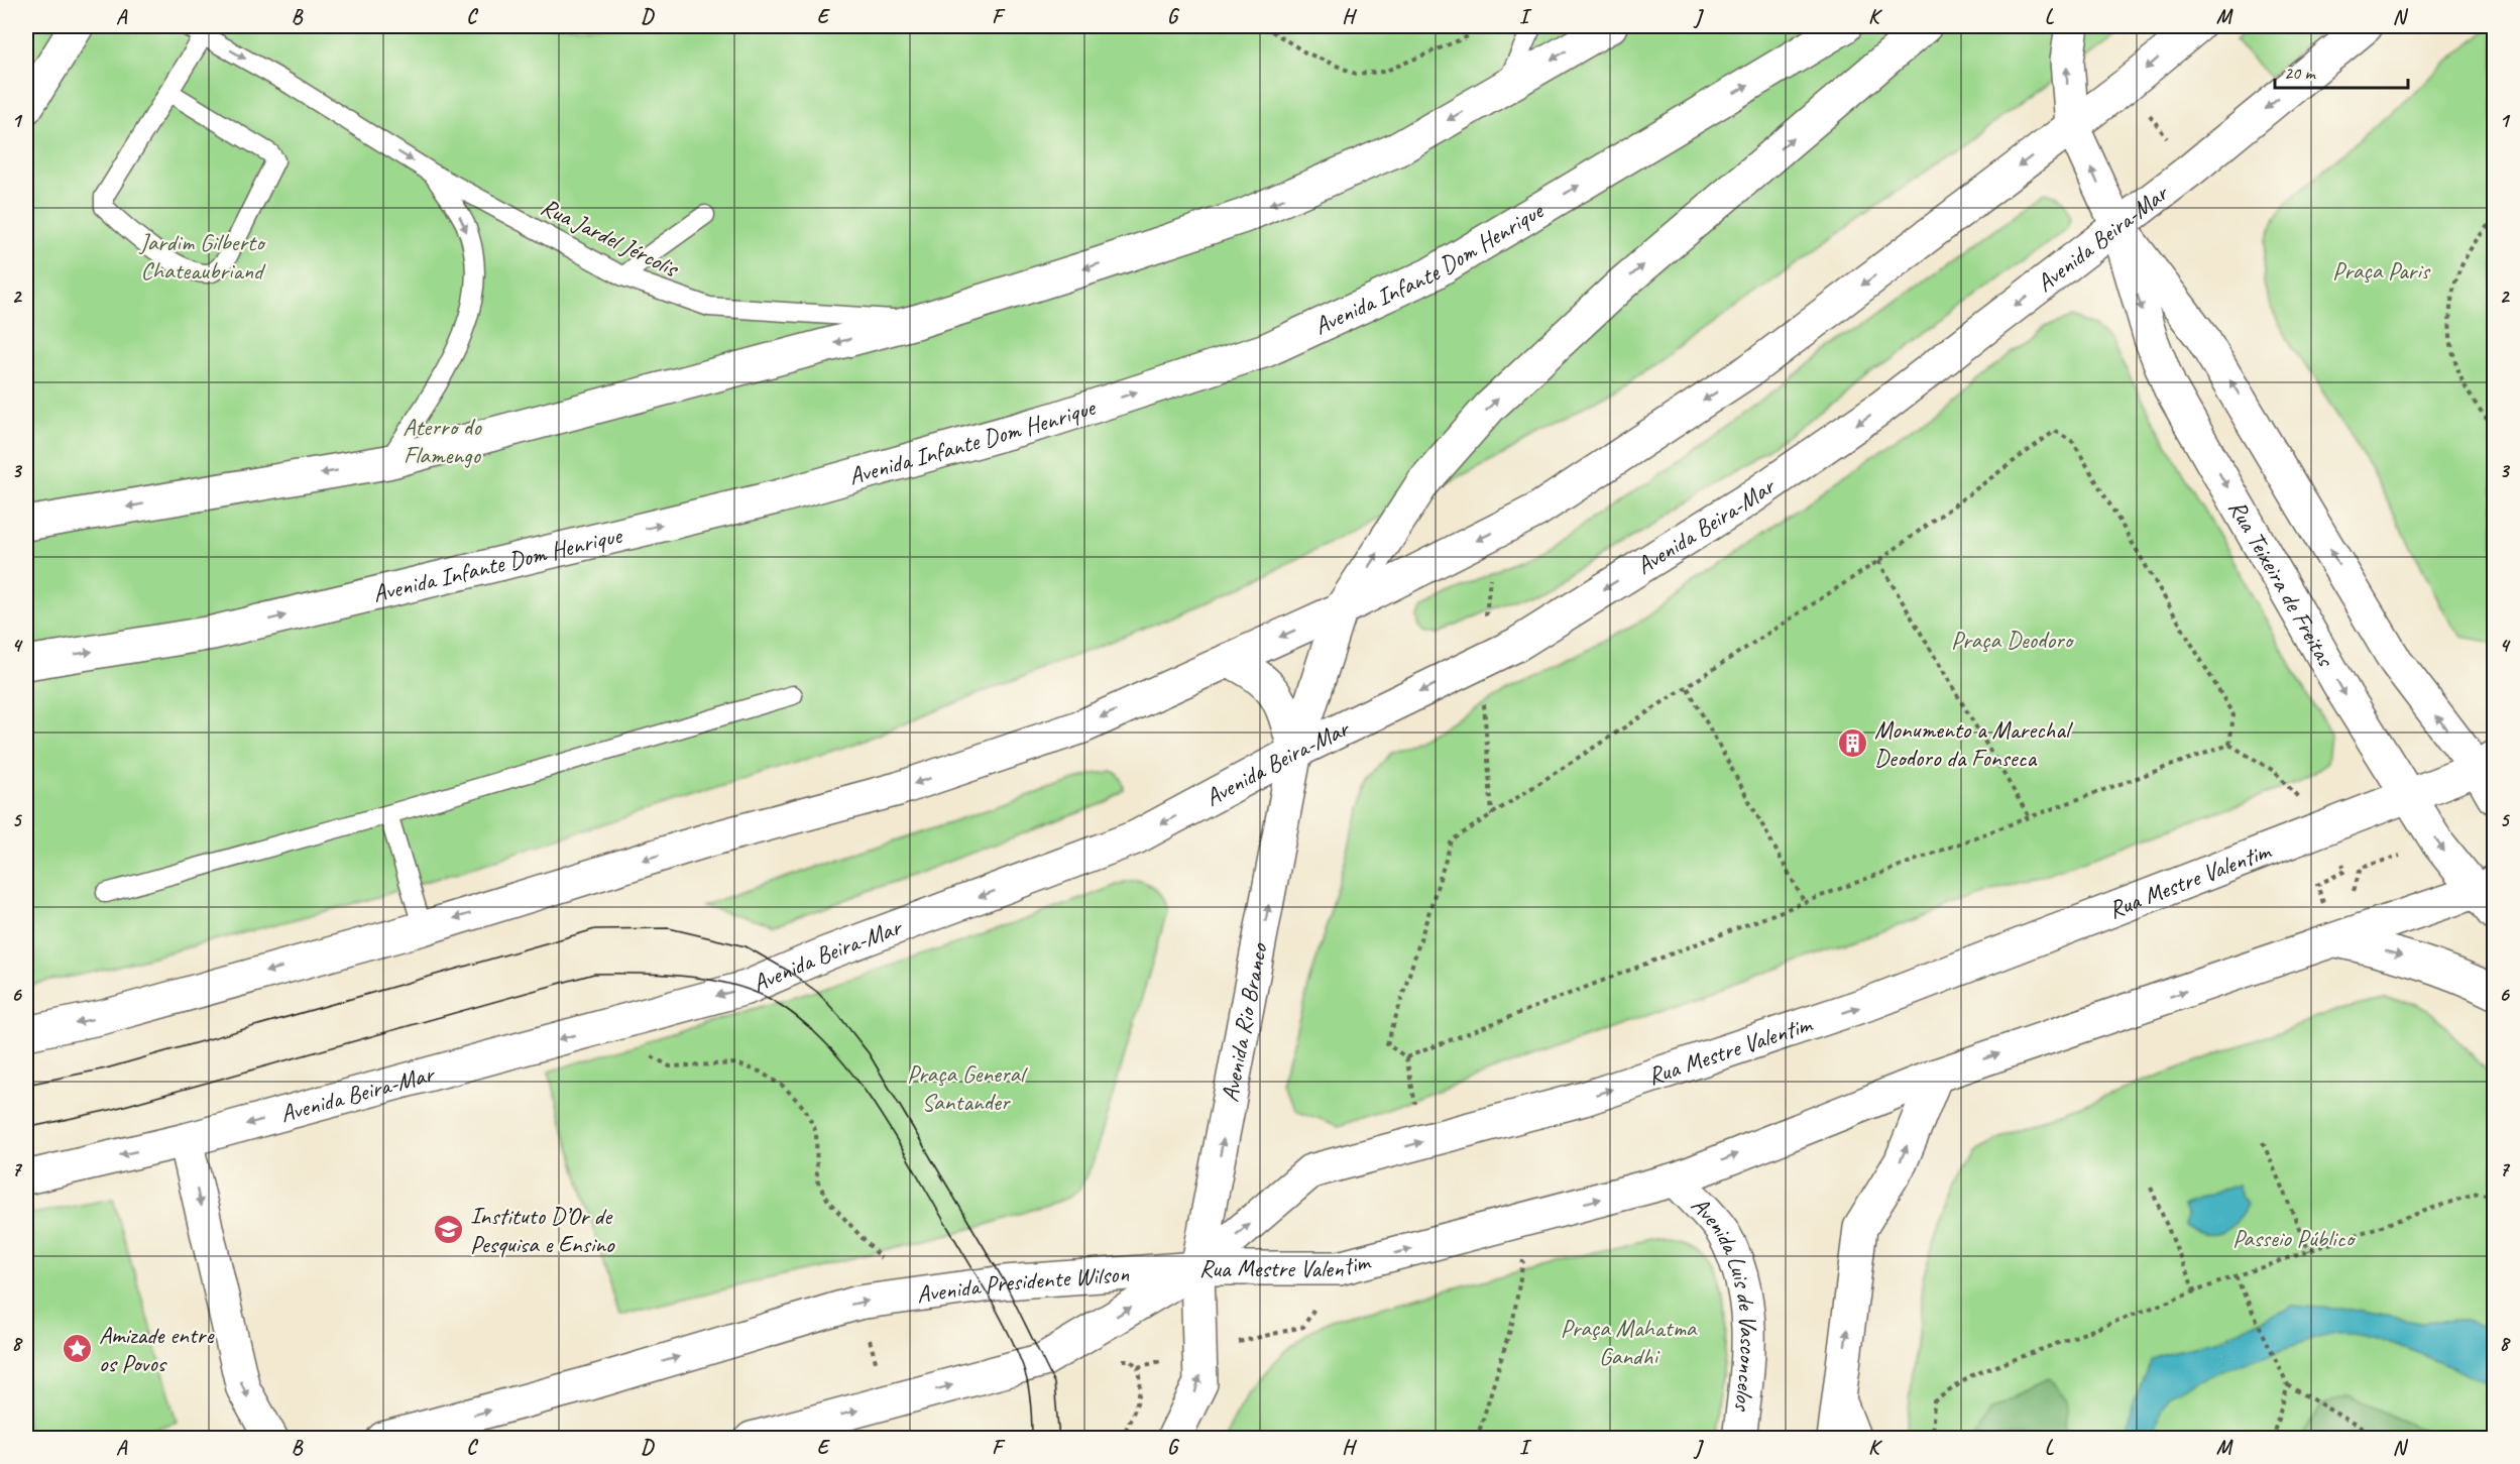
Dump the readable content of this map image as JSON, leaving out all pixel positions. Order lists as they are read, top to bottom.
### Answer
{
  "streets": {
    "main road": [
      "Avenida Beira-Mar",
      "Avenida Infante Dom Henrique",
      "Rua Teixeira de Freitas",
      "Rua Mestre Valentim",
      "Avenida Rio Branco",
      "Avenida Presidente Wilson",
      "Avenida Luis de Vasconcelos"
    ],
    "lane": ["Rua Jardel Jércolis"]
  },
  "crossings": [
    ["Avenida Beira-Mar", "Rua Teixeira de Freitas"],
    ["Avenida Beira-Mar", "Avenida Rio Branco"],
    ["Rua Teixeira de Freitas", "Rua Mestre Valentim"],
    ["Rua Mestre Valentim", "Avenida Rio Branco"],
    ["Rua Mestre Valentim", "Avenida Presidente Wilson"],
    ["Rua Mestre Valentim", "Avenida Luis de Vasconcelos"],
    ["Avenida Rio Branco", "Avenida Presidente Wilson"]
  ],
  "one_way": ["Rua Mestre Valentim", "Avenida Rio Branco", "Avenida Presidente Wilson"],
  "parks": [
    "Jardim Gilberto Chateaubriand",
    "Praça Paris",
    "Aterro do Flamengo",
    "Praça Deodoro",
    "Praça General Santander",
    "Passeio Público",
    "Praça Mahatma Gandhi"
  ],
  "places": {
    "building": ["Monumento a Marechal Deodoro da Fonseca"],
    "school or university": ["Instituto D’Or de Pesquisa e Ensino"],
    "place": ["Amizade entre os Povos"]
  },
  "scale_bar": "20 m",
  "grid": {
    "columns": [
      "A",
      "B",
      "C",
      "D",
      "E",
      "F",
      "G",
      "H",
      "I",
      "J",
      "K",
      "L",
      "M",
      "N"
    ],
    "rows": [
      "1",
      "2",
      "3",
      "4",
      "5",
      "6",
      "7",
      "8"
    ]
  }
}
